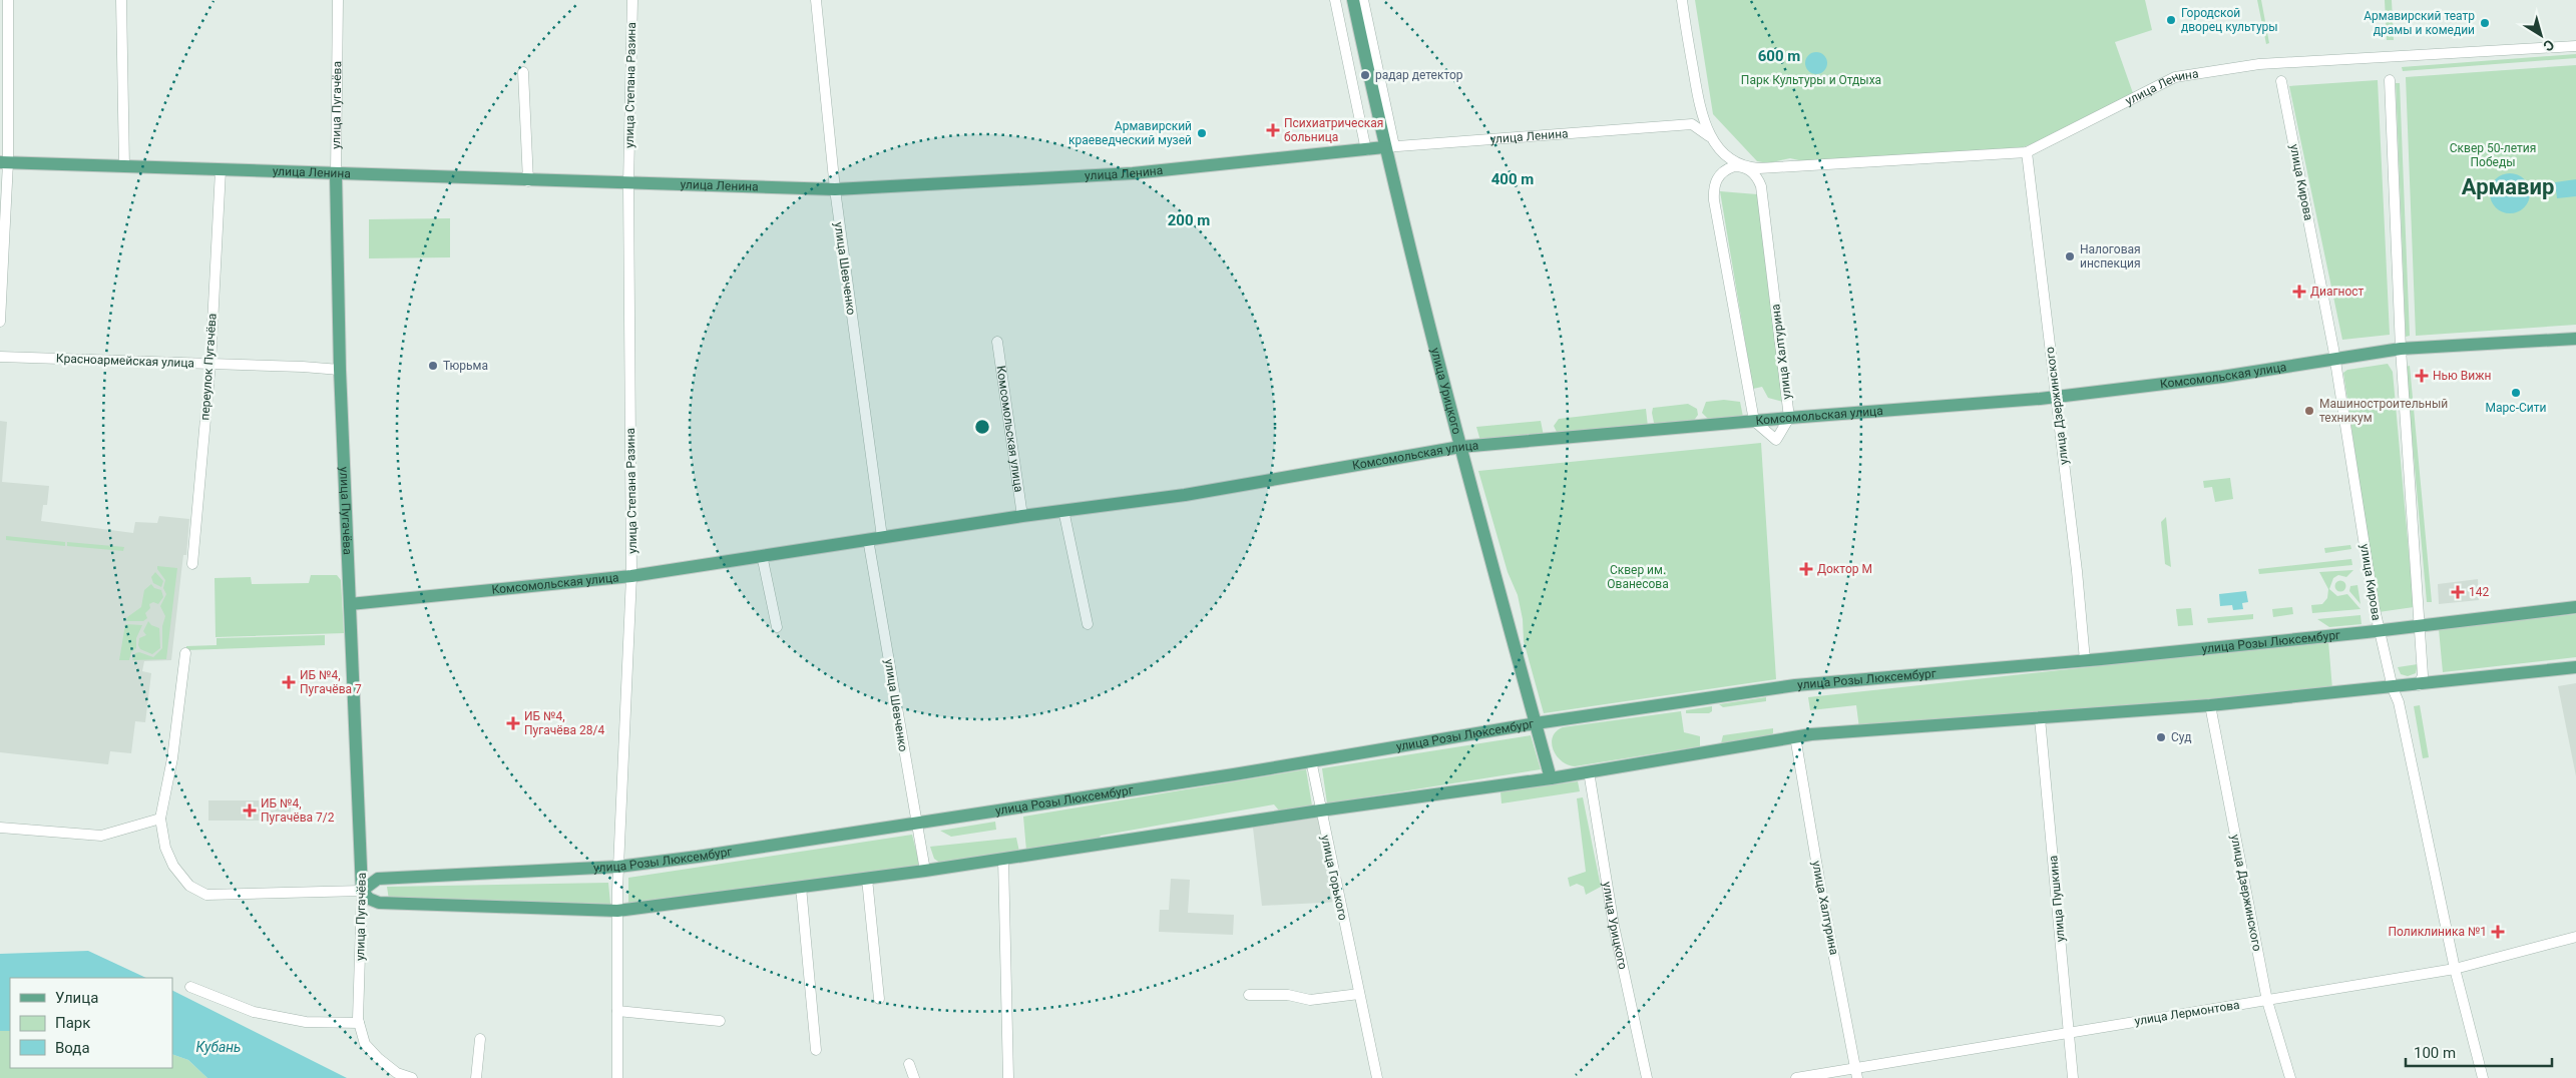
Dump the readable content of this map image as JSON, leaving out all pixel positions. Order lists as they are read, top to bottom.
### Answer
{
  "streets": {
    "main road": [
      "улица Ленина",
      "улица Пугачёва",
      "Комсомольская улица",
      "улица Урицкого",
      "улица Розы Люксембург"
    ],
    "street": [
      "улица Степана Разина",
      "улица Кирова",
      "улица Шевченко",
      "улица Халтурина",
      "Красноармейская улица",
      "переулок Пугачёва",
      "улица Дзержинского",
      "улица Горького",
      "улица Пушкина",
      "улица Лермонтова"
    ]
  },
  "crossings": [
    ["улица Степана Разина", "улица Ленина"],
    ["улица Степана Разина", "Комсомольская улица"],
    ["улица Степана Разина", "улица Розы Люксембург"],
    ["улица Ленина", "улица Пугачёва"],
    ["улица Ленина", "улица Шевченко"],
    ["улица Ленина", "улица Халтурина"],
    ["улица Ленина", "переулок Пугачёва"],
    ["улица Ленина", "улица Урицкого"],
    ["улица Ленина", "улица Дзержинского"],
    ["улица Пугачёва", "Красноармейская улица"],
    ["улица Пугачёва", "Комсомольская улица"],
    ["улица Пугачёва", "улица Розы Люксембург"],
    ["улица Кирова", "Комсомольская улица"],
    ["улица Кирова", "улица Розы Люксембург"],
    ["улица Кирова", "улица Лермонтова"],
    ["улица Шевченко", "Комсомольская улица"],
    ["улица Шевченко", "улица Розы Люксембург"],
    ["улица Халтурина", "Комсомольская улица"],
    ["улица Халтурина", "улица Лермонтова"],
    ["Красноармейская улица", "переулок Пугачёва"],
    ["Комсомольская улица", "улица Урицкого"],
    ["Комсомольская улица", "улица Дзержинского"],
    ["улица Урицкого", "улица Розы Люксембург"],
    ["улица Дзержинского", "улица Розы Люксембург"],
    ["улица Дзержинского", "улица Лермонтова"],
    ["улица Розы Люксембург", "улица Горького"],
    ["улица Пушкина", "улица Лермонтова"]
  ],
  "districts": ["Армавир"],
  "water": ["Кубань"],
  "parks": ["Парк Культуры и Отдыха", "Сквер 50-летия Победы", "Сквер им. Ованесова"],
  "places": {
    "other": [
      "Городской дворец культуры",
      "Армавирский театр драмы и комедии",
      "радар детектор",
      "Армавирский краеведческий музей",
      "Налоговая инспекция",
      "Тюрьма",
      "Марс-Сити",
      "Машиностроительный техникум",
      "Суд"
    ],
    "health": [
      "Психиатрическая больница",
      "Диагност",
      "Нью Вижн",
      "Доктор М",
      "142",
      "ИБ №4, Пугачёва 7",
      "ИБ №4, Пугачёва 28/4",
      "ИБ №4, Пугачёва 7/2",
      "Поликлиника №1"
    ]
  },
  "legend": ["Улица", "Парк", "Вода"],
  "scale_bar": "100 m",
  "north": "bottom right",
  "rings": ["600 m", "400 m", "200 m"]
}
